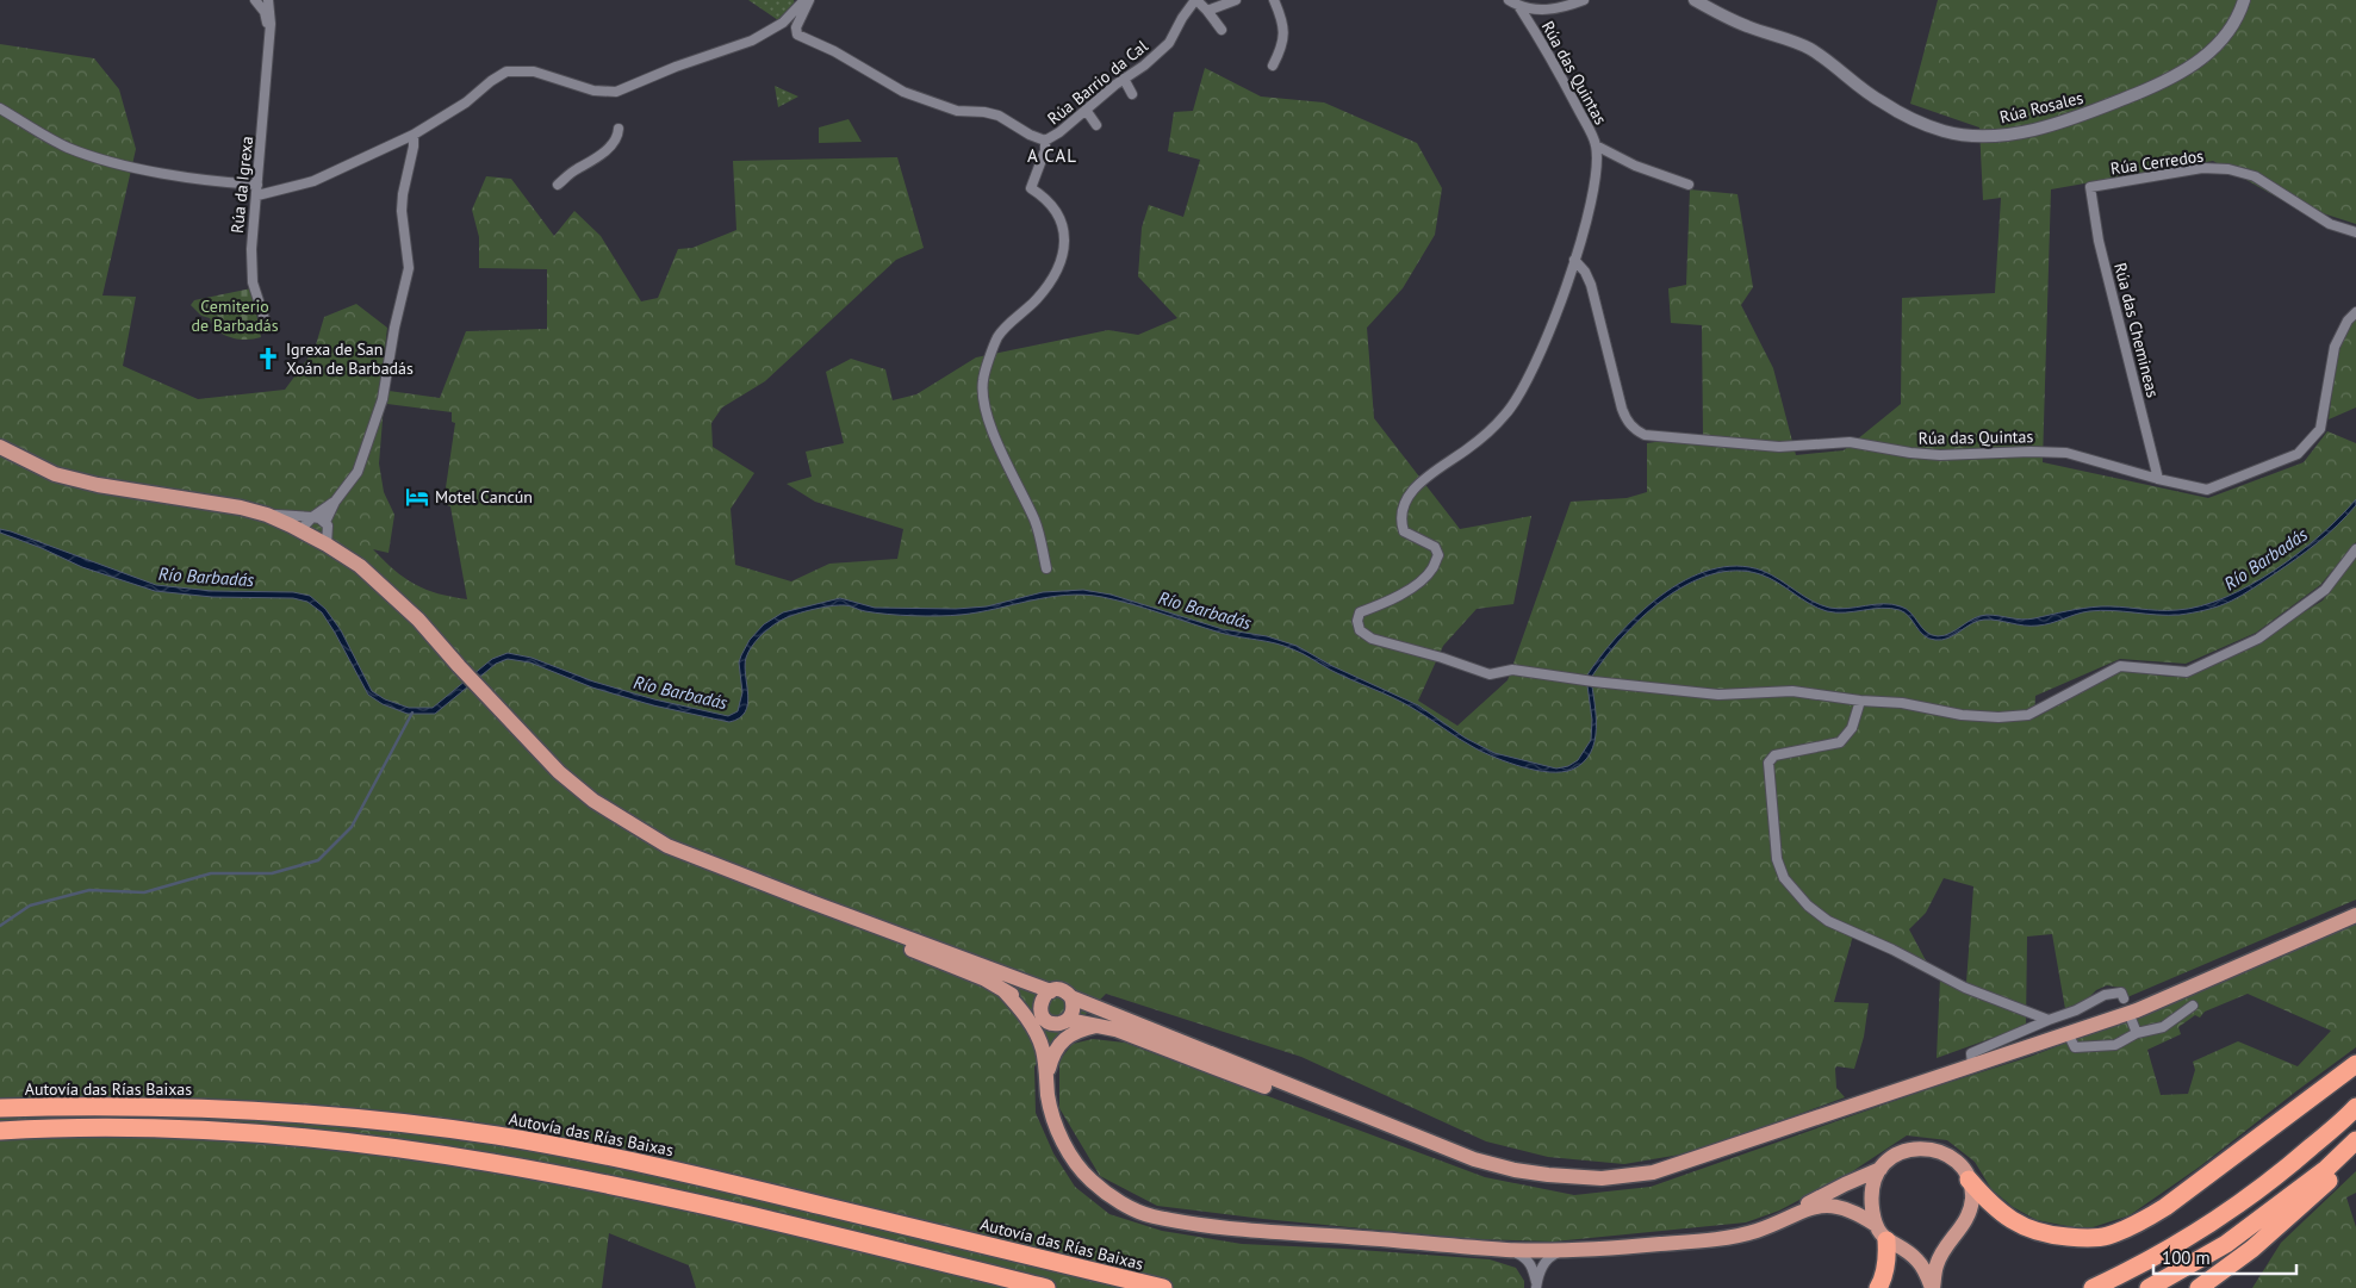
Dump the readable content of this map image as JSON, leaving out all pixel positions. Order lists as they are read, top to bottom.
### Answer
{
  "streets": {
    "highway": ["Autovía das Rías Baixas"],
    "street": [
      "Rúa das Quintas",
      "Rúa Barrio da Cal",
      "Rúa Rosales",
      "Rúa Cerredos",
      "Rúa da Igrexa",
      "Rúa das Chemineas"
    ]
  },
  "crossings": [
    ["Rúa das Quintas", "Rúa das Chemineas"],
    ["Rúa Cerredos", "Rúa das Chemineas"]
  ],
  "districts": ["A CAL"],
  "water": ["Río Barbadás"],
  "parks": ["Cemiterio de Barbadás"],
  "places": {
    "church": ["Igrexa de San Xoán de Barbadás"],
    "hotel": ["Motel Cancún"]
  },
  "scale_bar": "100 m"
}
